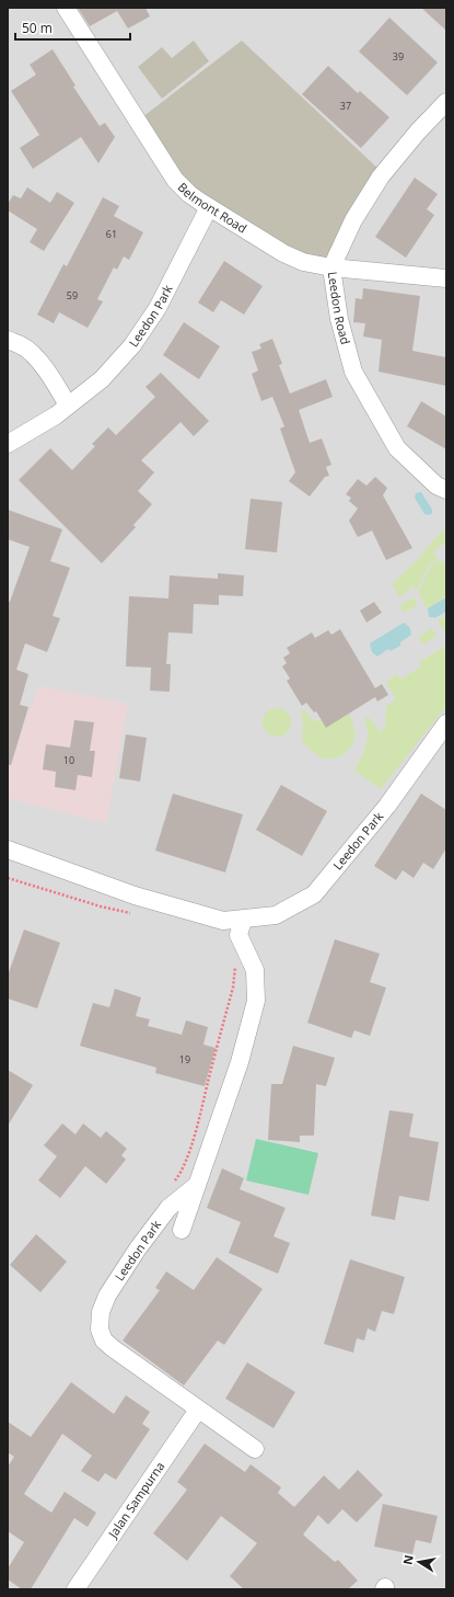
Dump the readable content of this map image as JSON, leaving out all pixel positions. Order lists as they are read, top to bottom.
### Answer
{
  "streets": {
    "street": [
      "Belmont Road",
      "Leedon Road",
      "Leedon Park",
      "Jalan Sampurna"
    ]
  },
  "crossings": [
    ["Belmont Road", "Leedon Road"],
    ["Belmont Road", "Leedon Park"],
    ["Leedon Park", "Jalan Sampurna"]
  ],
  "house_numbers": [
    "39",
    "37",
    "61",
    "59",
    "10",
    "19"
  ],
  "scale_bar": "50 m",
  "north": "left"
}
